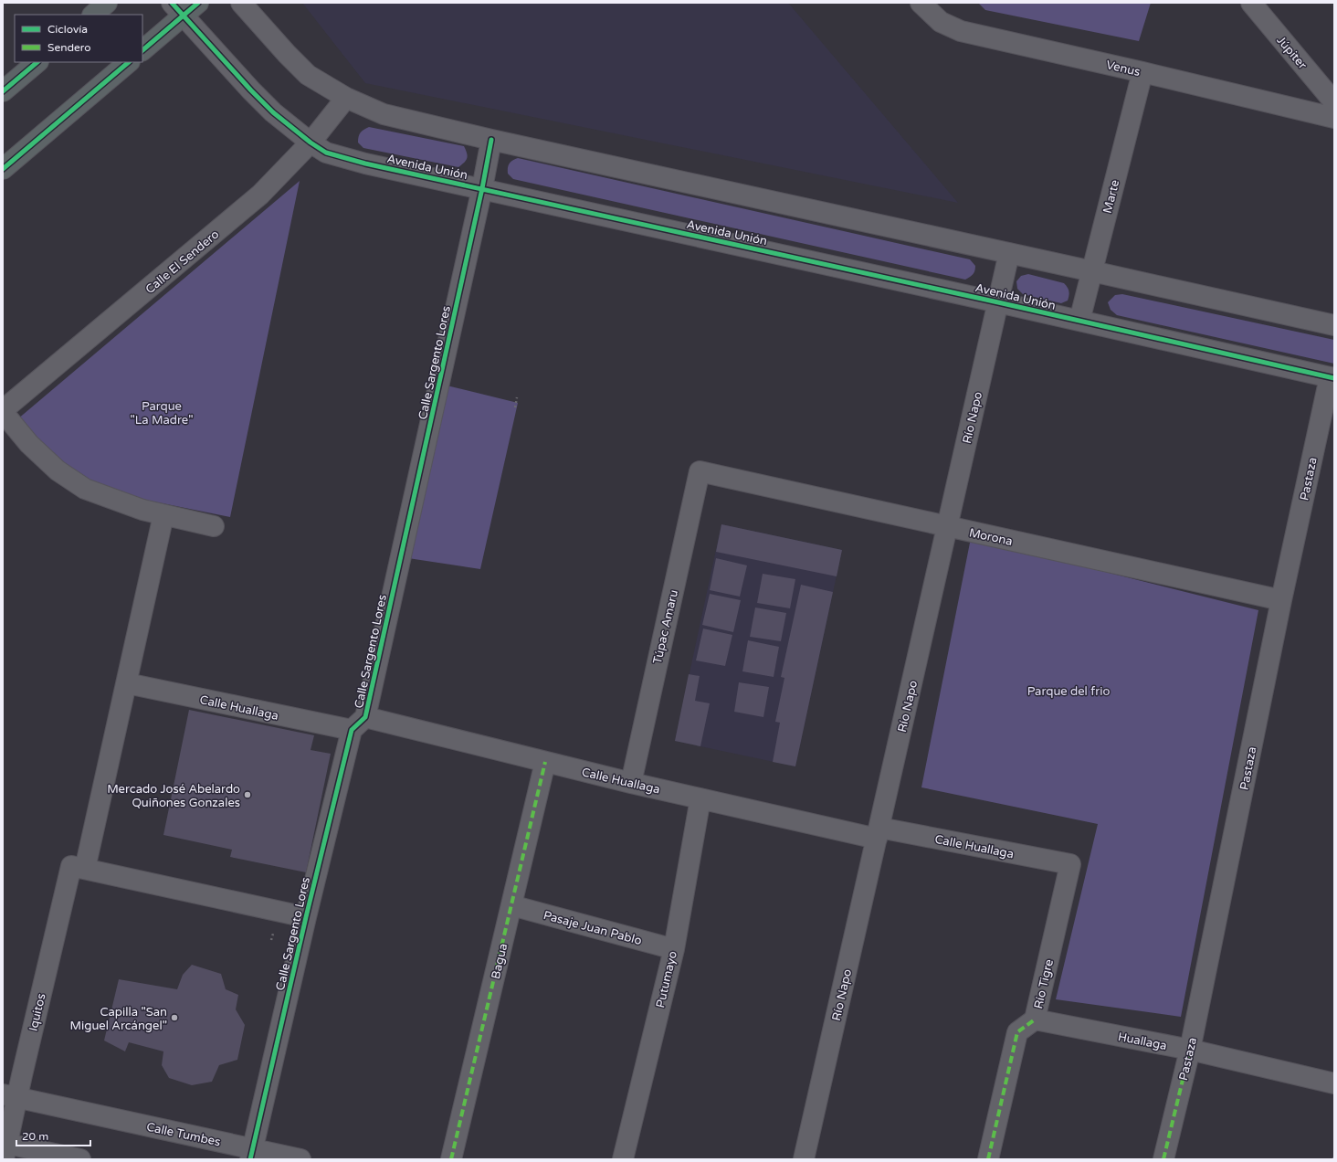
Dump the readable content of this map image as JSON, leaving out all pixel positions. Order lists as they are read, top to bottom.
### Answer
{
  "streets": {
    "street": [
      "Júpiter",
      "Venus",
      "Avenida Unión",
      "Marte",
      "Calle El Sendero",
      "Calle Sargento Lores",
      "Río Napo",
      "Pastaza",
      "Morona",
      "Túpac Amaru",
      "Calle Huallaga",
      "Pasaje Juan Pablo",
      "Bagua",
      "Putumayo",
      "Río Tigre",
      "Iquitos",
      "Huallaga",
      "Calle Tumbes"
    ]
  },
  "crossings": [
    ["Venus", "Marte"],
    ["Avenida Unión", "Marte"],
    ["Avenida Unión", "Calle El Sendero"],
    ["Avenida Unión", "Calle Sargento Lores"],
    ["Avenida Unión", "Río Napo"],
    ["Avenida Unión", "Pastaza"],
    ["Calle Sargento Lores", "Calle Huallaga"],
    ["Calle Sargento Lores", "Calle Tumbes"],
    ["Río Napo", "Morona"],
    ["Río Napo", "Calle Huallaga"],
    ["Pastaza", "Morona"],
    ["Pastaza", "Huallaga"],
    ["Morona", "Túpac Amaru"],
    ["Túpac Amaru", "Calle Huallaga"],
    ["Calle Huallaga", "Bagua"],
    ["Calle Huallaga", "Putumayo"],
    ["Calle Huallaga", "Río Tigre"],
    ["Calle Huallaga", "Iquitos"],
    ["Pasaje Juan Pablo", "Bagua"],
    ["Pasaje Juan Pablo", "Putumayo"],
    ["Río Tigre", "Huallaga"],
    ["Iquitos", "Calle Tumbes"]
  ],
  "parks": ["Parque \"La Madre\"", "Parque del frio"],
  "places": ["Mercado José Abelardo Quiñones Gonzales", "Capilla \"San Miguel Arcángel\""],
  "legend": ["Ciclovía", "Sendero"],
  "scale_bar": "20 m"
}
